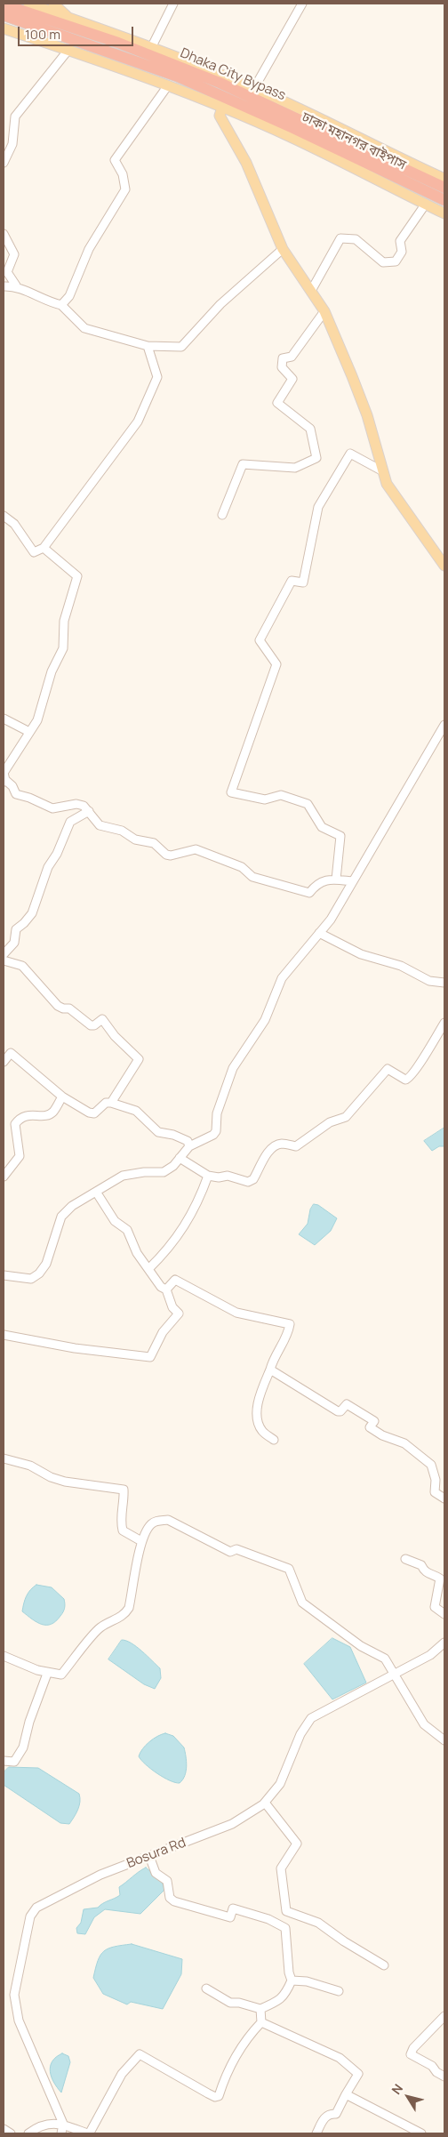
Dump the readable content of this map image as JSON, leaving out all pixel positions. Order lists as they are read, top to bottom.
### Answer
{
  "streets": {
    "highway": ["Dhaka City Bypass", "ঢাকা মহানগর বাইপাস"],
    "street": ["Bosura Rd"]
  },
  "crossings": [
    ["Dhaka City Bypass", "ঢাকা মহানগর বাইপাস"]
  ],
  "scale_bar": "100 m",
  "north": "top left"
}
